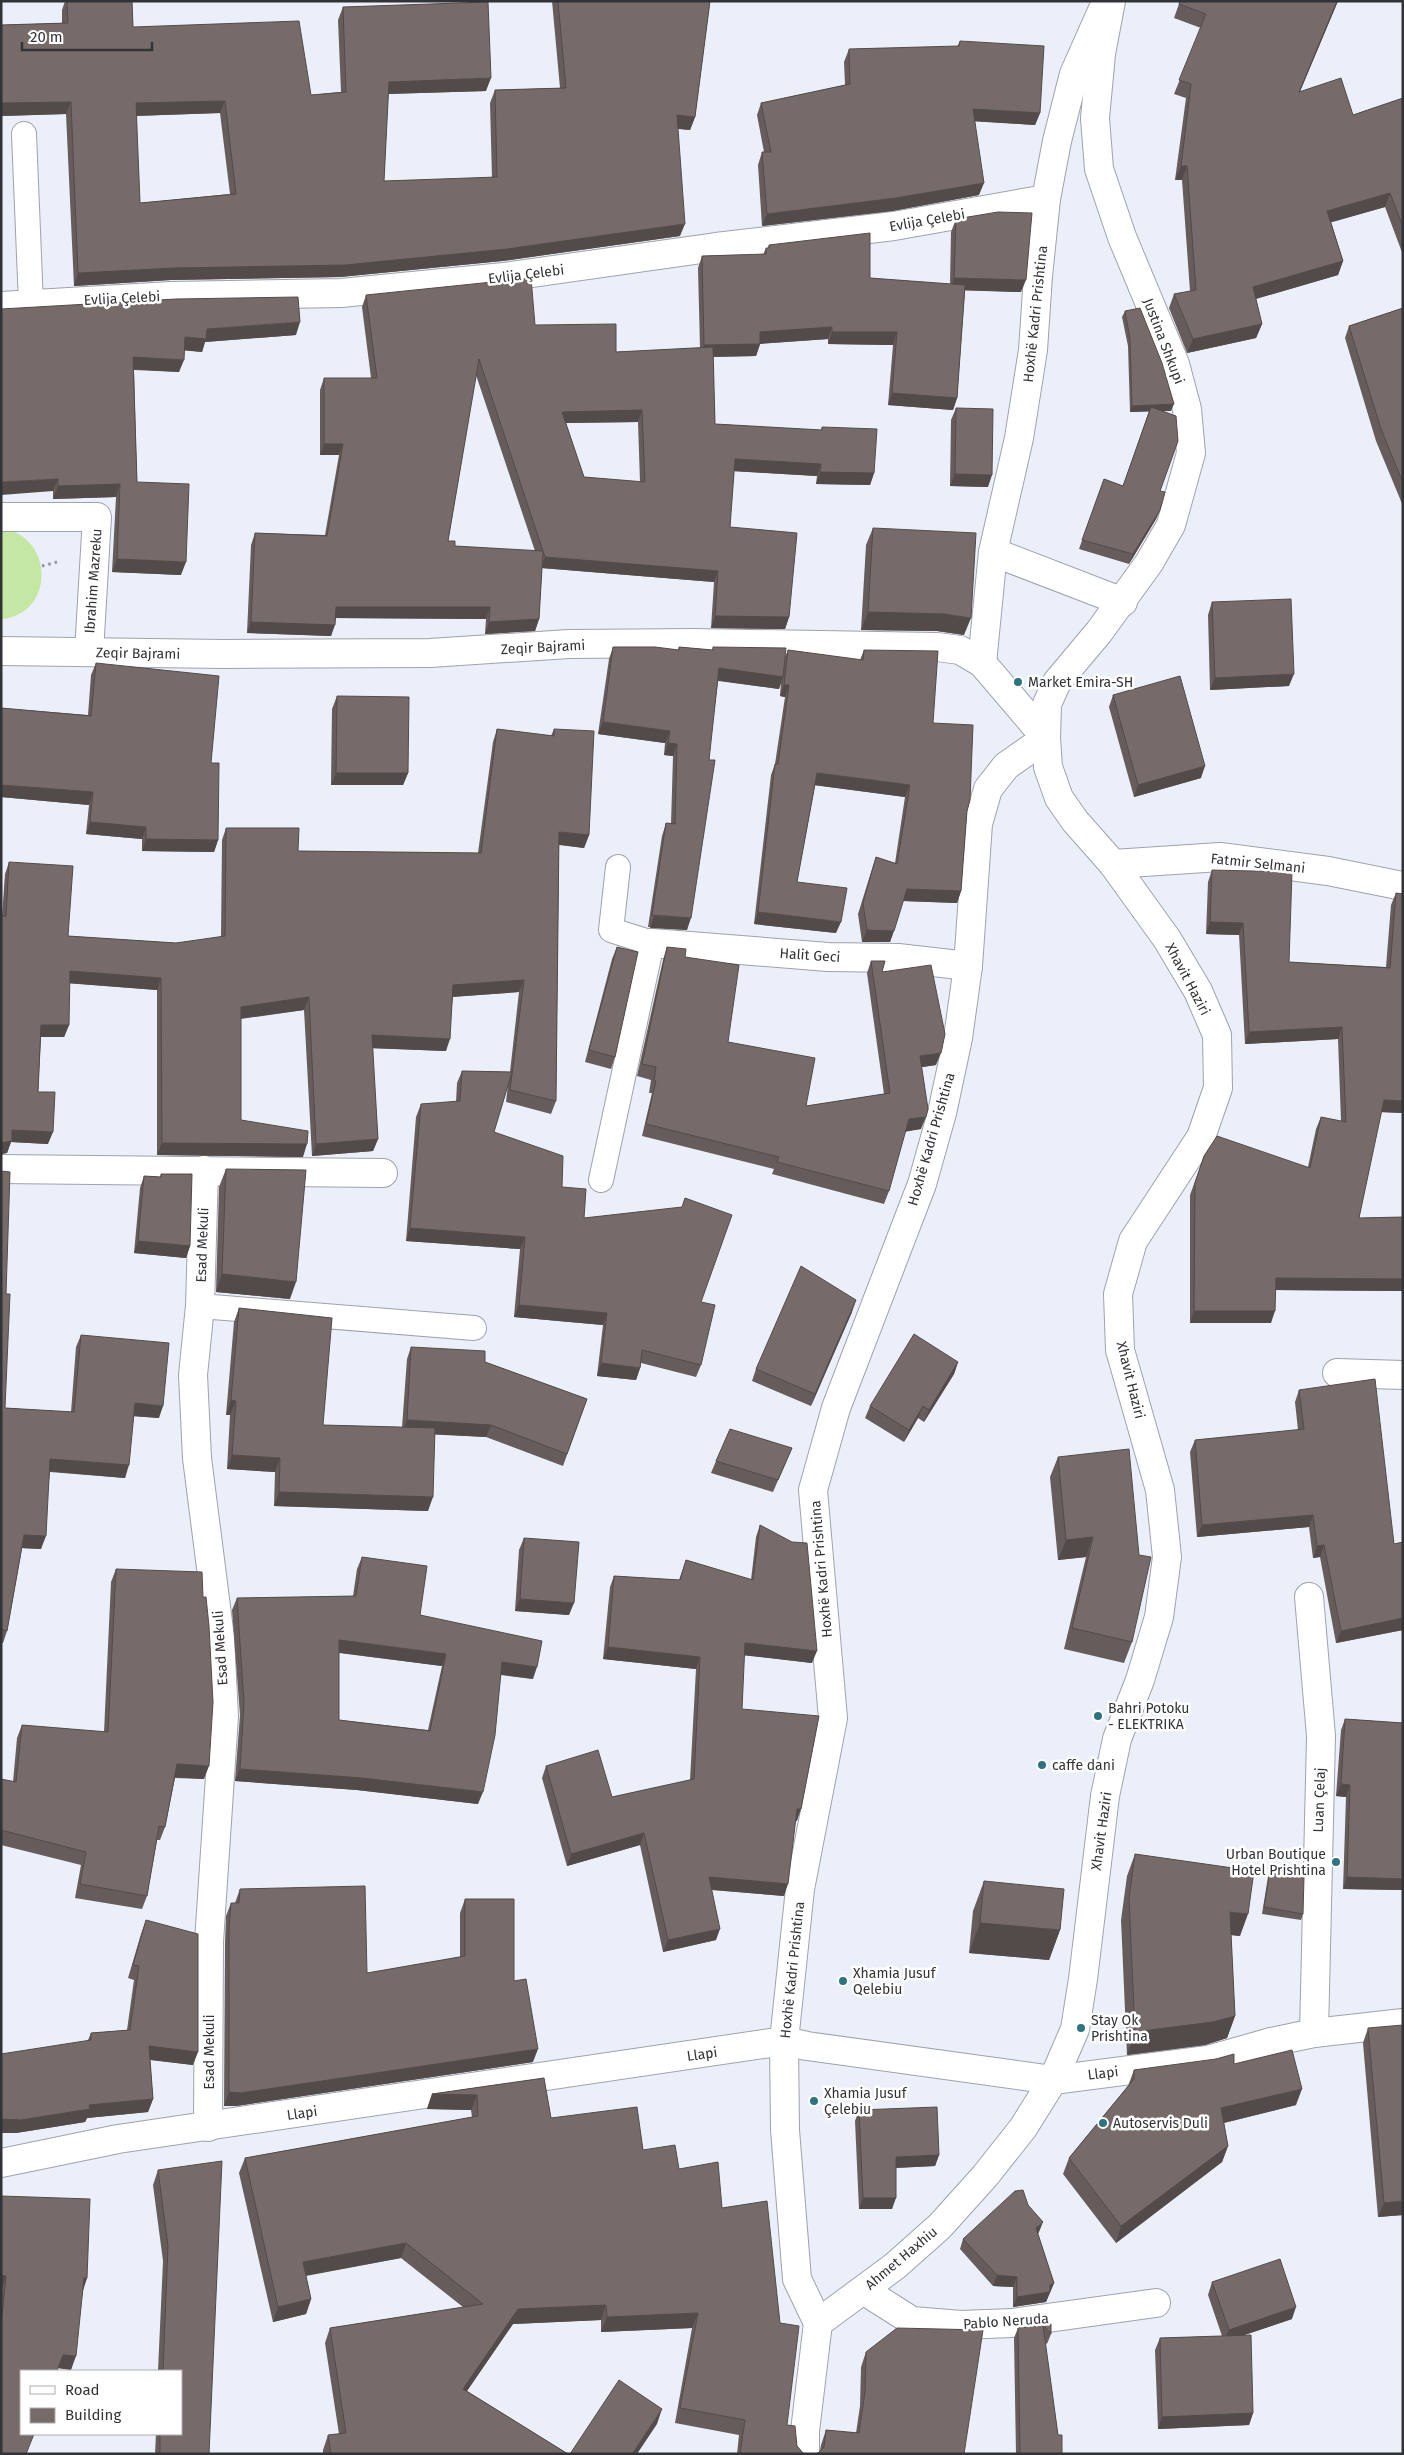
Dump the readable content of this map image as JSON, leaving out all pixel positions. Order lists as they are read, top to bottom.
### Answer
{
  "streets": {
    "street": [
      "Evlija Çelebi",
      "Hoxhë Kadri Prishtina",
      "Justina Shkupi",
      "Ibrahim Mazreku",
      "Zeqir Bajrami",
      "Fatmir Selmani",
      "Halit Geci",
      "Xhavit Haziri",
      "Esad Mekuli",
      "Luan Çelaj",
      "Llapi",
      "Ahmet Haxhiu",
      "Pablo Neruda"
    ]
  },
  "crossings": [
    ["Evlija Çelebi", "Hoxhë Kadri Prishtina"],
    ["Hoxhë Kadri Prishtina", "Justina Shkupi"],
    ["Hoxhë Kadri Prishtina", "Zeqir Bajrami"],
    ["Hoxhë Kadri Prishtina", "Halit Geci"],
    ["Hoxhë Kadri Prishtina", "Xhavit Haziri"],
    ["Hoxhë Kadri Prishtina", "Llapi"],
    ["Hoxhë Kadri Prishtina", "Ahmet Haxhiu"],
    ["Justina Shkupi", "Zeqir Bajrami"],
    ["Justina Shkupi", "Xhavit Haziri"],
    ["Ibrahim Mazreku", "Zeqir Bajrami"],
    ["Zeqir Bajrami", "Xhavit Haziri"],
    ["Fatmir Selmani", "Xhavit Haziri"],
    ["Xhavit Haziri", "Llapi"],
    ["Xhavit Haziri", "Ahmet Haxhiu"],
    ["Esad Mekuli", "Llapi"],
    ["Luan Çelaj", "Llapi"],
    ["Llapi", "Ahmet Haxhiu"],
    ["Ahmet Haxhiu", "Pablo Neruda"]
  ],
  "places": [
    "Market Emira-SH",
    "Bahri Potoku - ELEKTRIKA",
    "caffe dani",
    "Urban Boutique Hotel Prishtina",
    "Xhamia Jusuf Qelebiu",
    "Stay Ok Prishtina",
    "Xhamia Jusuf Çelebiu",
    "Autoservis Duli"
  ],
  "legend": ["Road", "Building"],
  "scale_bar": "20 m"
}
